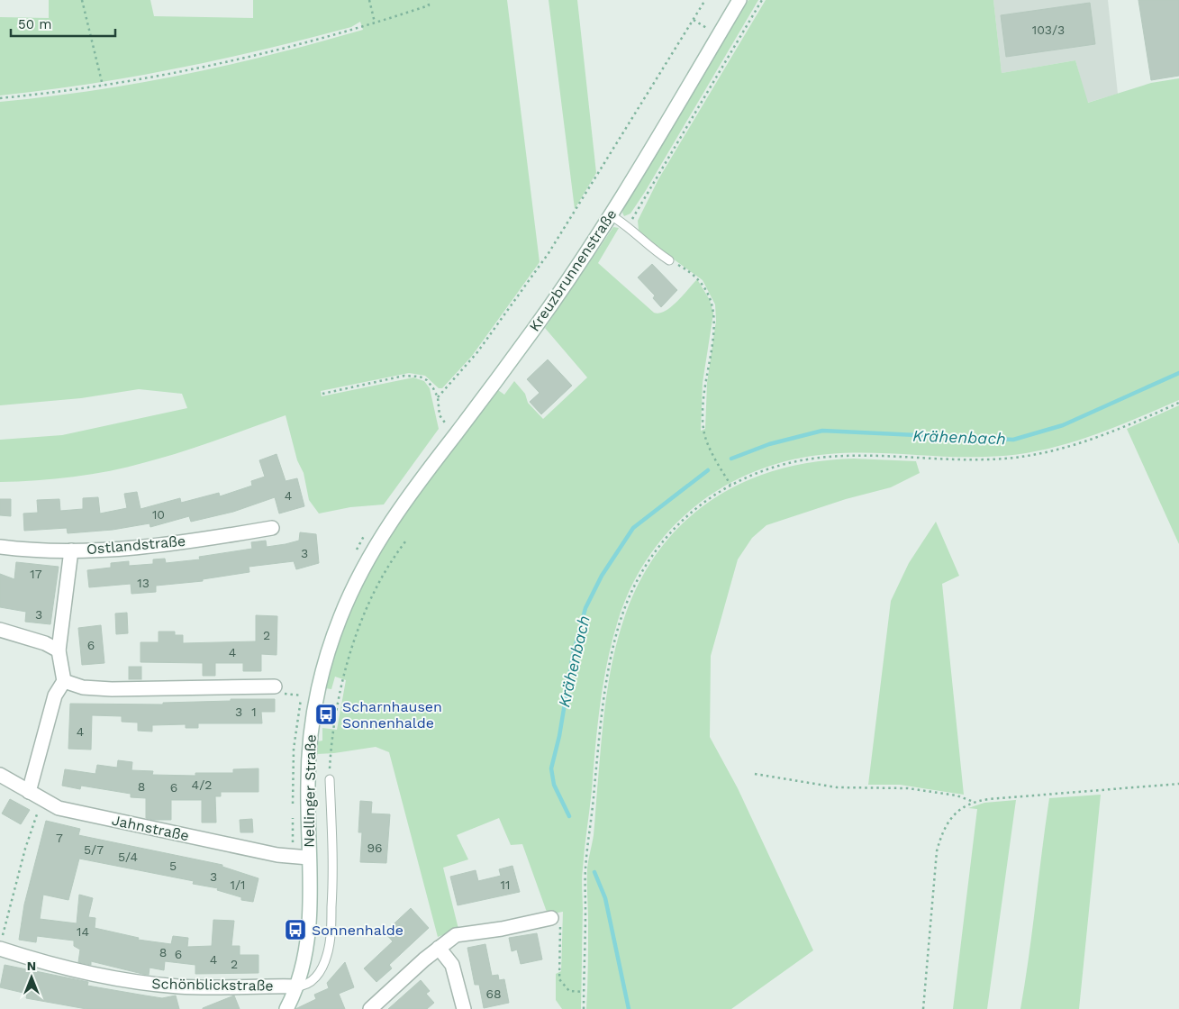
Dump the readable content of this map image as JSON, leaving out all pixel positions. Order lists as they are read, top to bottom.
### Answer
{
  "streets": {
    "street": [
      "Kreuzbrunnenstraße",
      "Ostlandstraße",
      "Nellinger Straße",
      "Jahnstraße",
      "Schönblickstraße"
    ]
  },
  "crossings": [
    ["Kreuzbrunnenstraße", "Nellinger Straße"],
    ["Nellinger Straße", "Jahnstraße"],
    ["Nellinger Straße", "Schönblickstraße"]
  ],
  "water": ["Krähenbach"],
  "places": {
    "bus stop": ["Scharnhausen Sonnenhalde", "Sonnenhalde"]
  },
  "house_numbers": [
    "103/3",
    "4",
    "10",
    "3",
    "17",
    "13",
    "3",
    "2",
    "6",
    "4",
    "3",
    "1",
    "4",
    "4/2",
    "8",
    "6",
    "7",
    "96",
    "5/7",
    "5/4",
    "5",
    "3",
    "1/1",
    "11",
    "14",
    "8",
    "6",
    "4",
    "2",
    "68"
  ],
  "scale_bar": "50 m",
  "north": "top"
}
